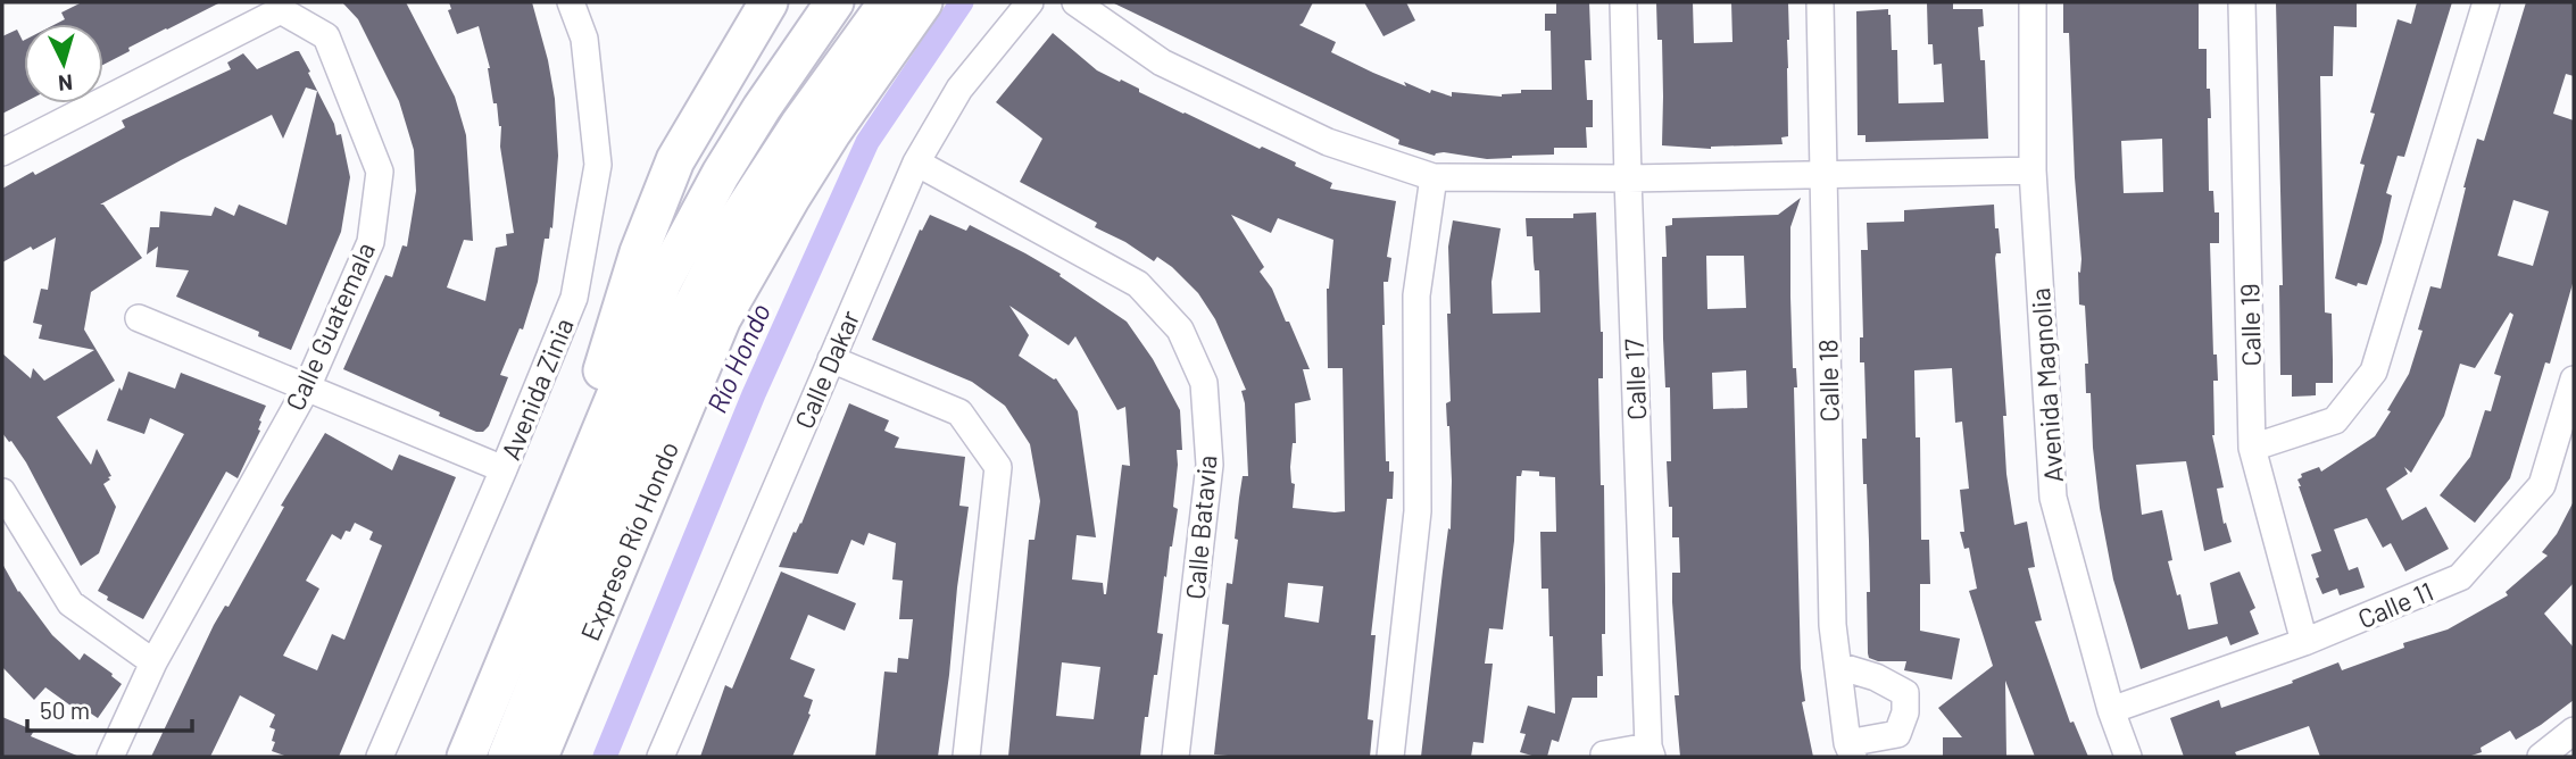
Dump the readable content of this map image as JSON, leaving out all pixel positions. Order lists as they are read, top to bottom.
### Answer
{
  "streets": {
    "highway": ["Expreso Río Hondo"],
    "street": [
      "Calle 19",
      "Calle Guatemala",
      "Calle Dakar",
      "Calle 17",
      "Calle 18",
      "Avenida Magnolia",
      "Avenida Zinia",
      "Calle Batavia",
      "Calle 11"
    ]
  },
  "crossings": [
    ["Calle 19", "Calle 11"],
    ["Calle Dakar", "Calle Batavia"],
    ["Avenida Magnolia", "Calle 11"]
  ],
  "water": ["Río Hondo"],
  "scale_bar": "50 m",
  "north": "bottom"
}
